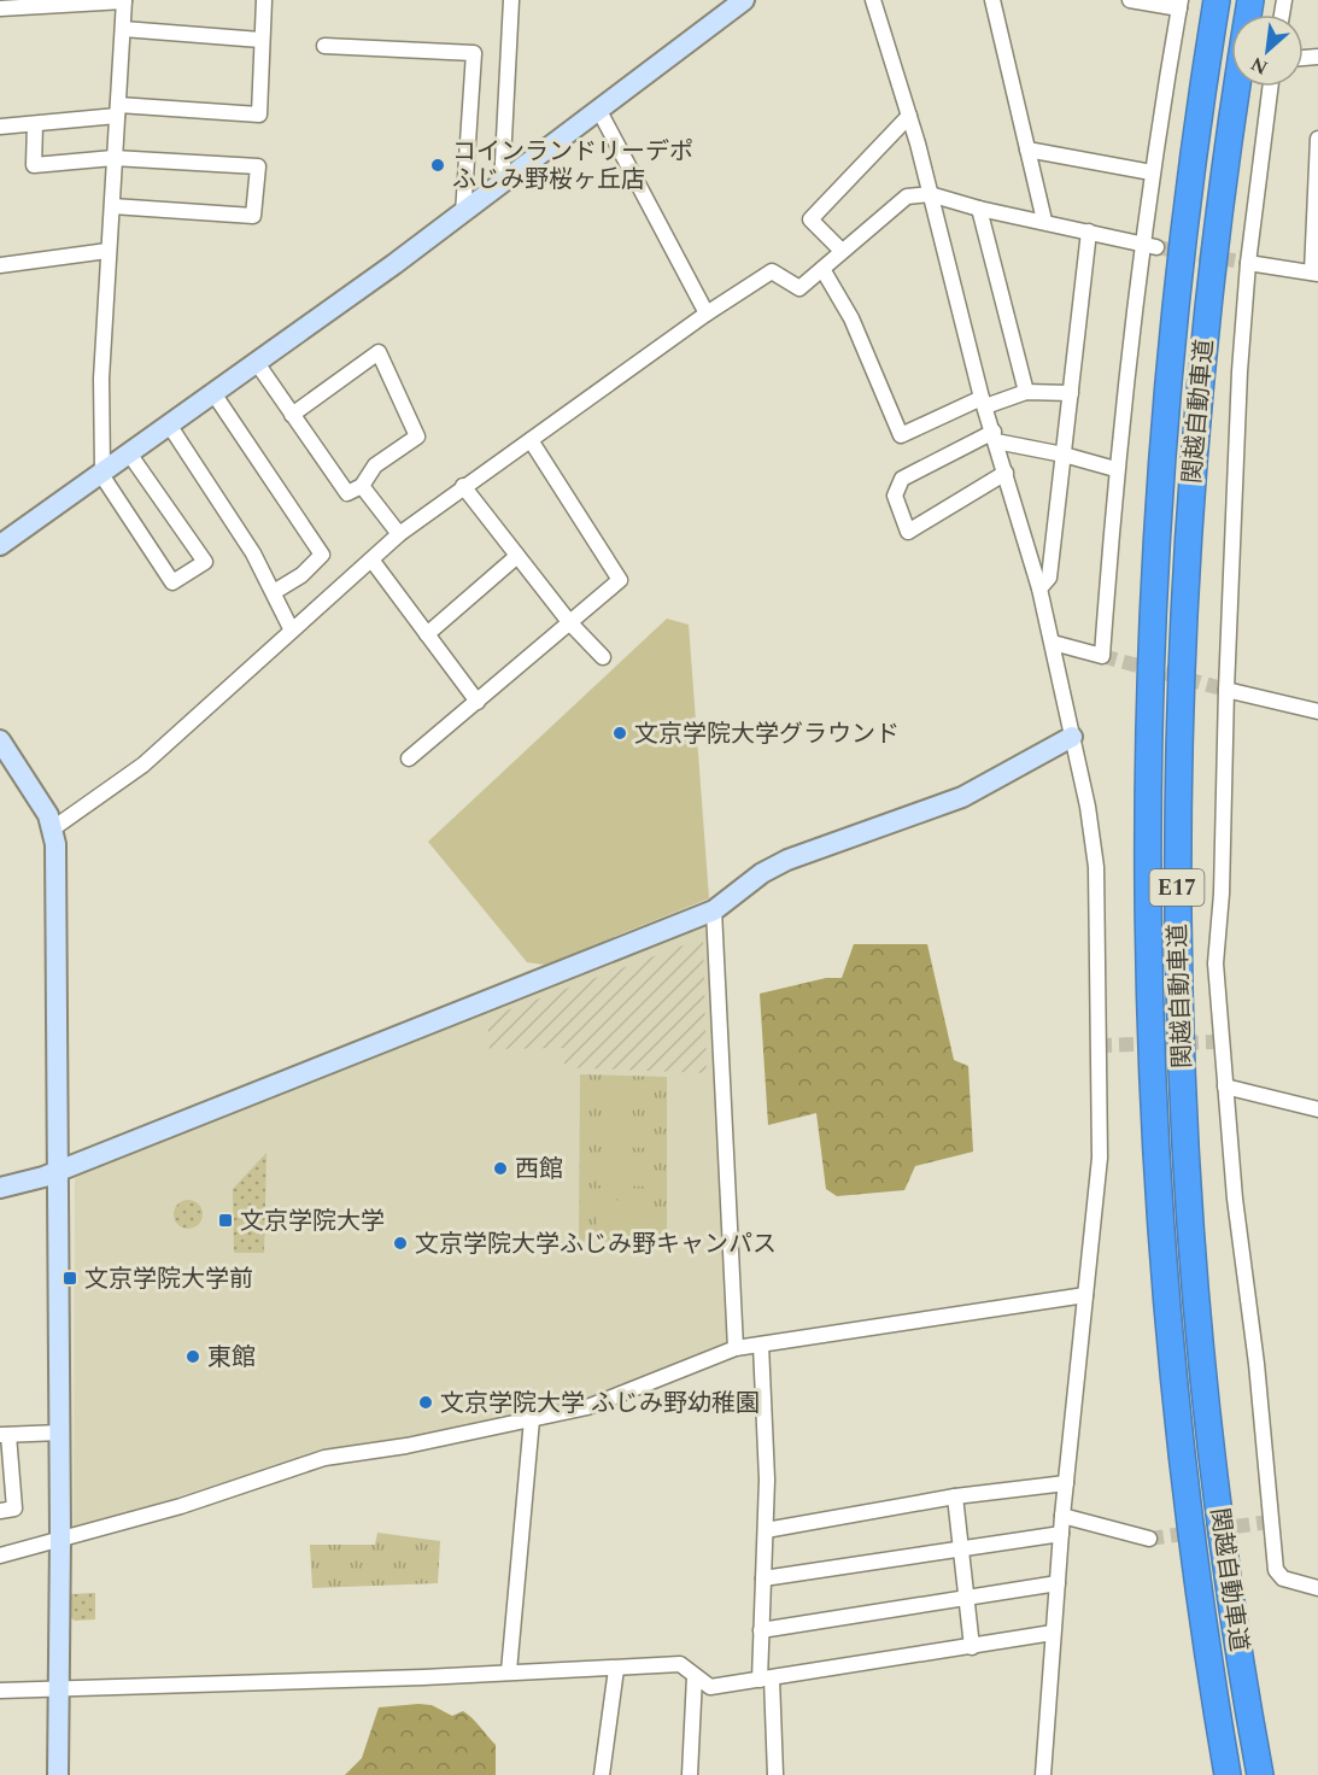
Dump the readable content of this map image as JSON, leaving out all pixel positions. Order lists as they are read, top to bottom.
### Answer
{
  "streets": {
    "highway": ["関越自動車道", "E17"]
  },
  "places": {
    "other": [
      "コインランドリーデポ ふじみ野桜ヶ丘店",
      "文京学院大学グラウンド",
      "西館",
      "文京学院大学ふじみ野キャンパス",
      "東館",
      "文京学院大学 ふじみ野幼稚園"
    ],
    "transit": ["文京学院大学", "文京学院大学前"]
  },
  "north": "bottom left"
}
